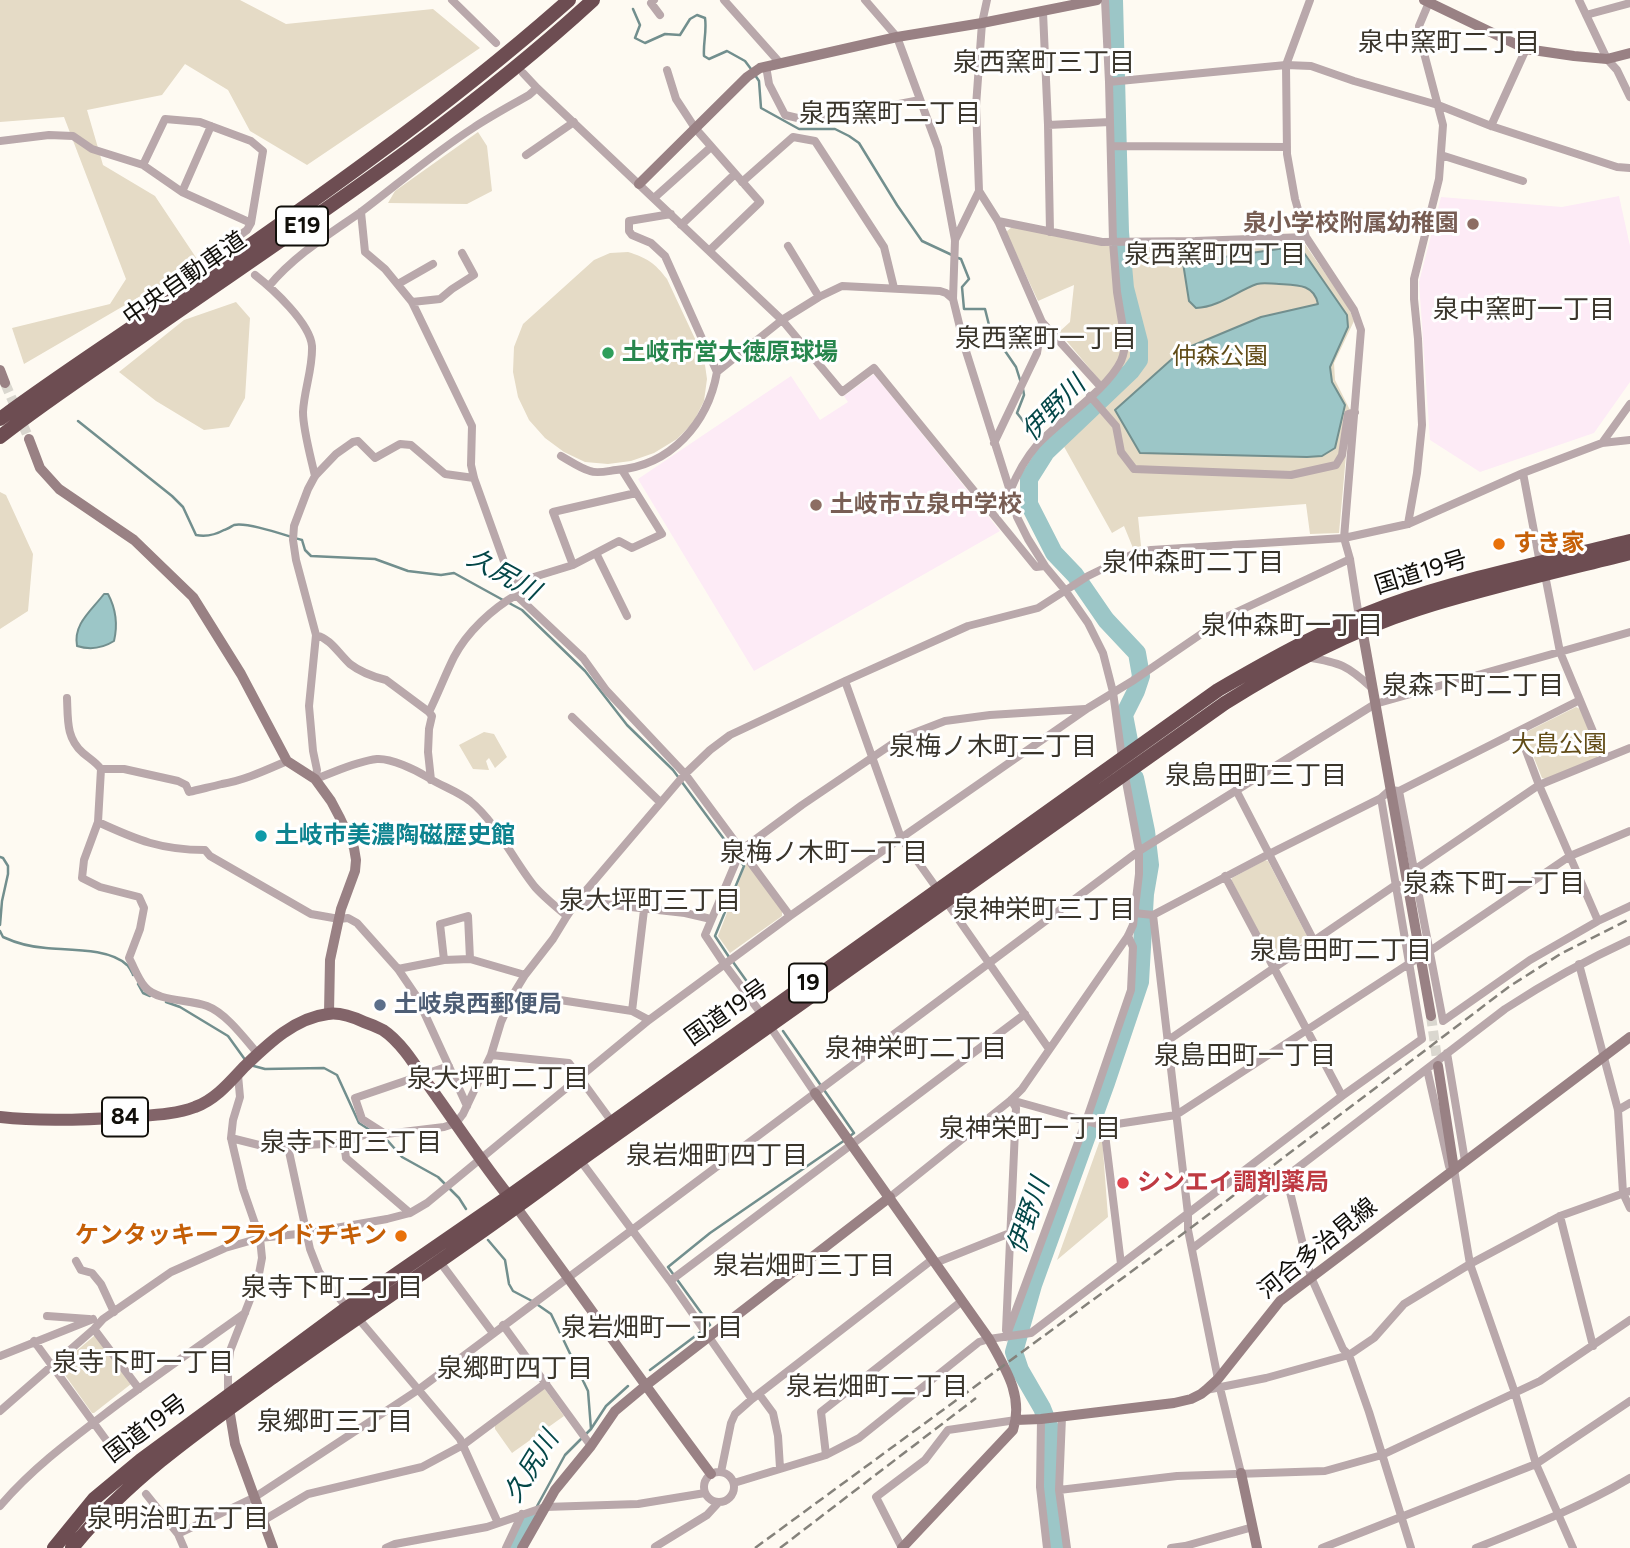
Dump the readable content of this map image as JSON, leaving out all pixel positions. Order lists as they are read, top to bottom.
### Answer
{
  "streets": {
    "highway": [
      "E19",
      "中央自動車道",
      "国道19号",
      "19"
    ],
    "main road": ["84"],
    "street": ["河合多治見線"]
  },
  "districts": [
    "泉中窯町二丁目",
    "泉西窯町三丁目",
    "泉西窯町二丁目",
    "泉西窯町四丁目",
    "泉中窯町一丁目",
    "泉西窯町一丁目",
    "泉仲森町二丁目",
    "泉仲森町一丁目",
    "泉森下町二丁目",
    "泉梅ノ木町二丁目",
    "泉島田町三丁目",
    "泉梅ノ木町一丁目",
    "泉森下町一丁目",
    "泉大坪町三丁目",
    "泉神栄町三丁目",
    "泉島田町二丁目",
    "泉神栄町二丁目",
    "泉島田町一丁目",
    "泉大坪町二丁目",
    "泉神栄町一丁目",
    "泉寺下町三丁目",
    "泉岩畑町四丁目",
    "泉岩畑町三丁目",
    "泉寺下町二丁目",
    "泉岩畑町一丁目",
    "泉寺下町一丁目",
    "泉郷町四丁目",
    "泉岩畑町二丁目",
    "泉郷町三丁目",
    "泉明治町五丁目"
  ],
  "water": ["伊野川", "久尻川"],
  "parks": ["仲森公園", "大島公園"],
  "places": [
    "泉小学校附属幼稚園",
    "土岐市営大徳原球場",
    "土岐市立泉中学校",
    "すき家",
    "土岐市美濃陶磁歴史館",
    "土岐泉西郵便局",
    "シンエイ調剤薬局",
    "ケンタッキーフライドチキン"
  ]
}
